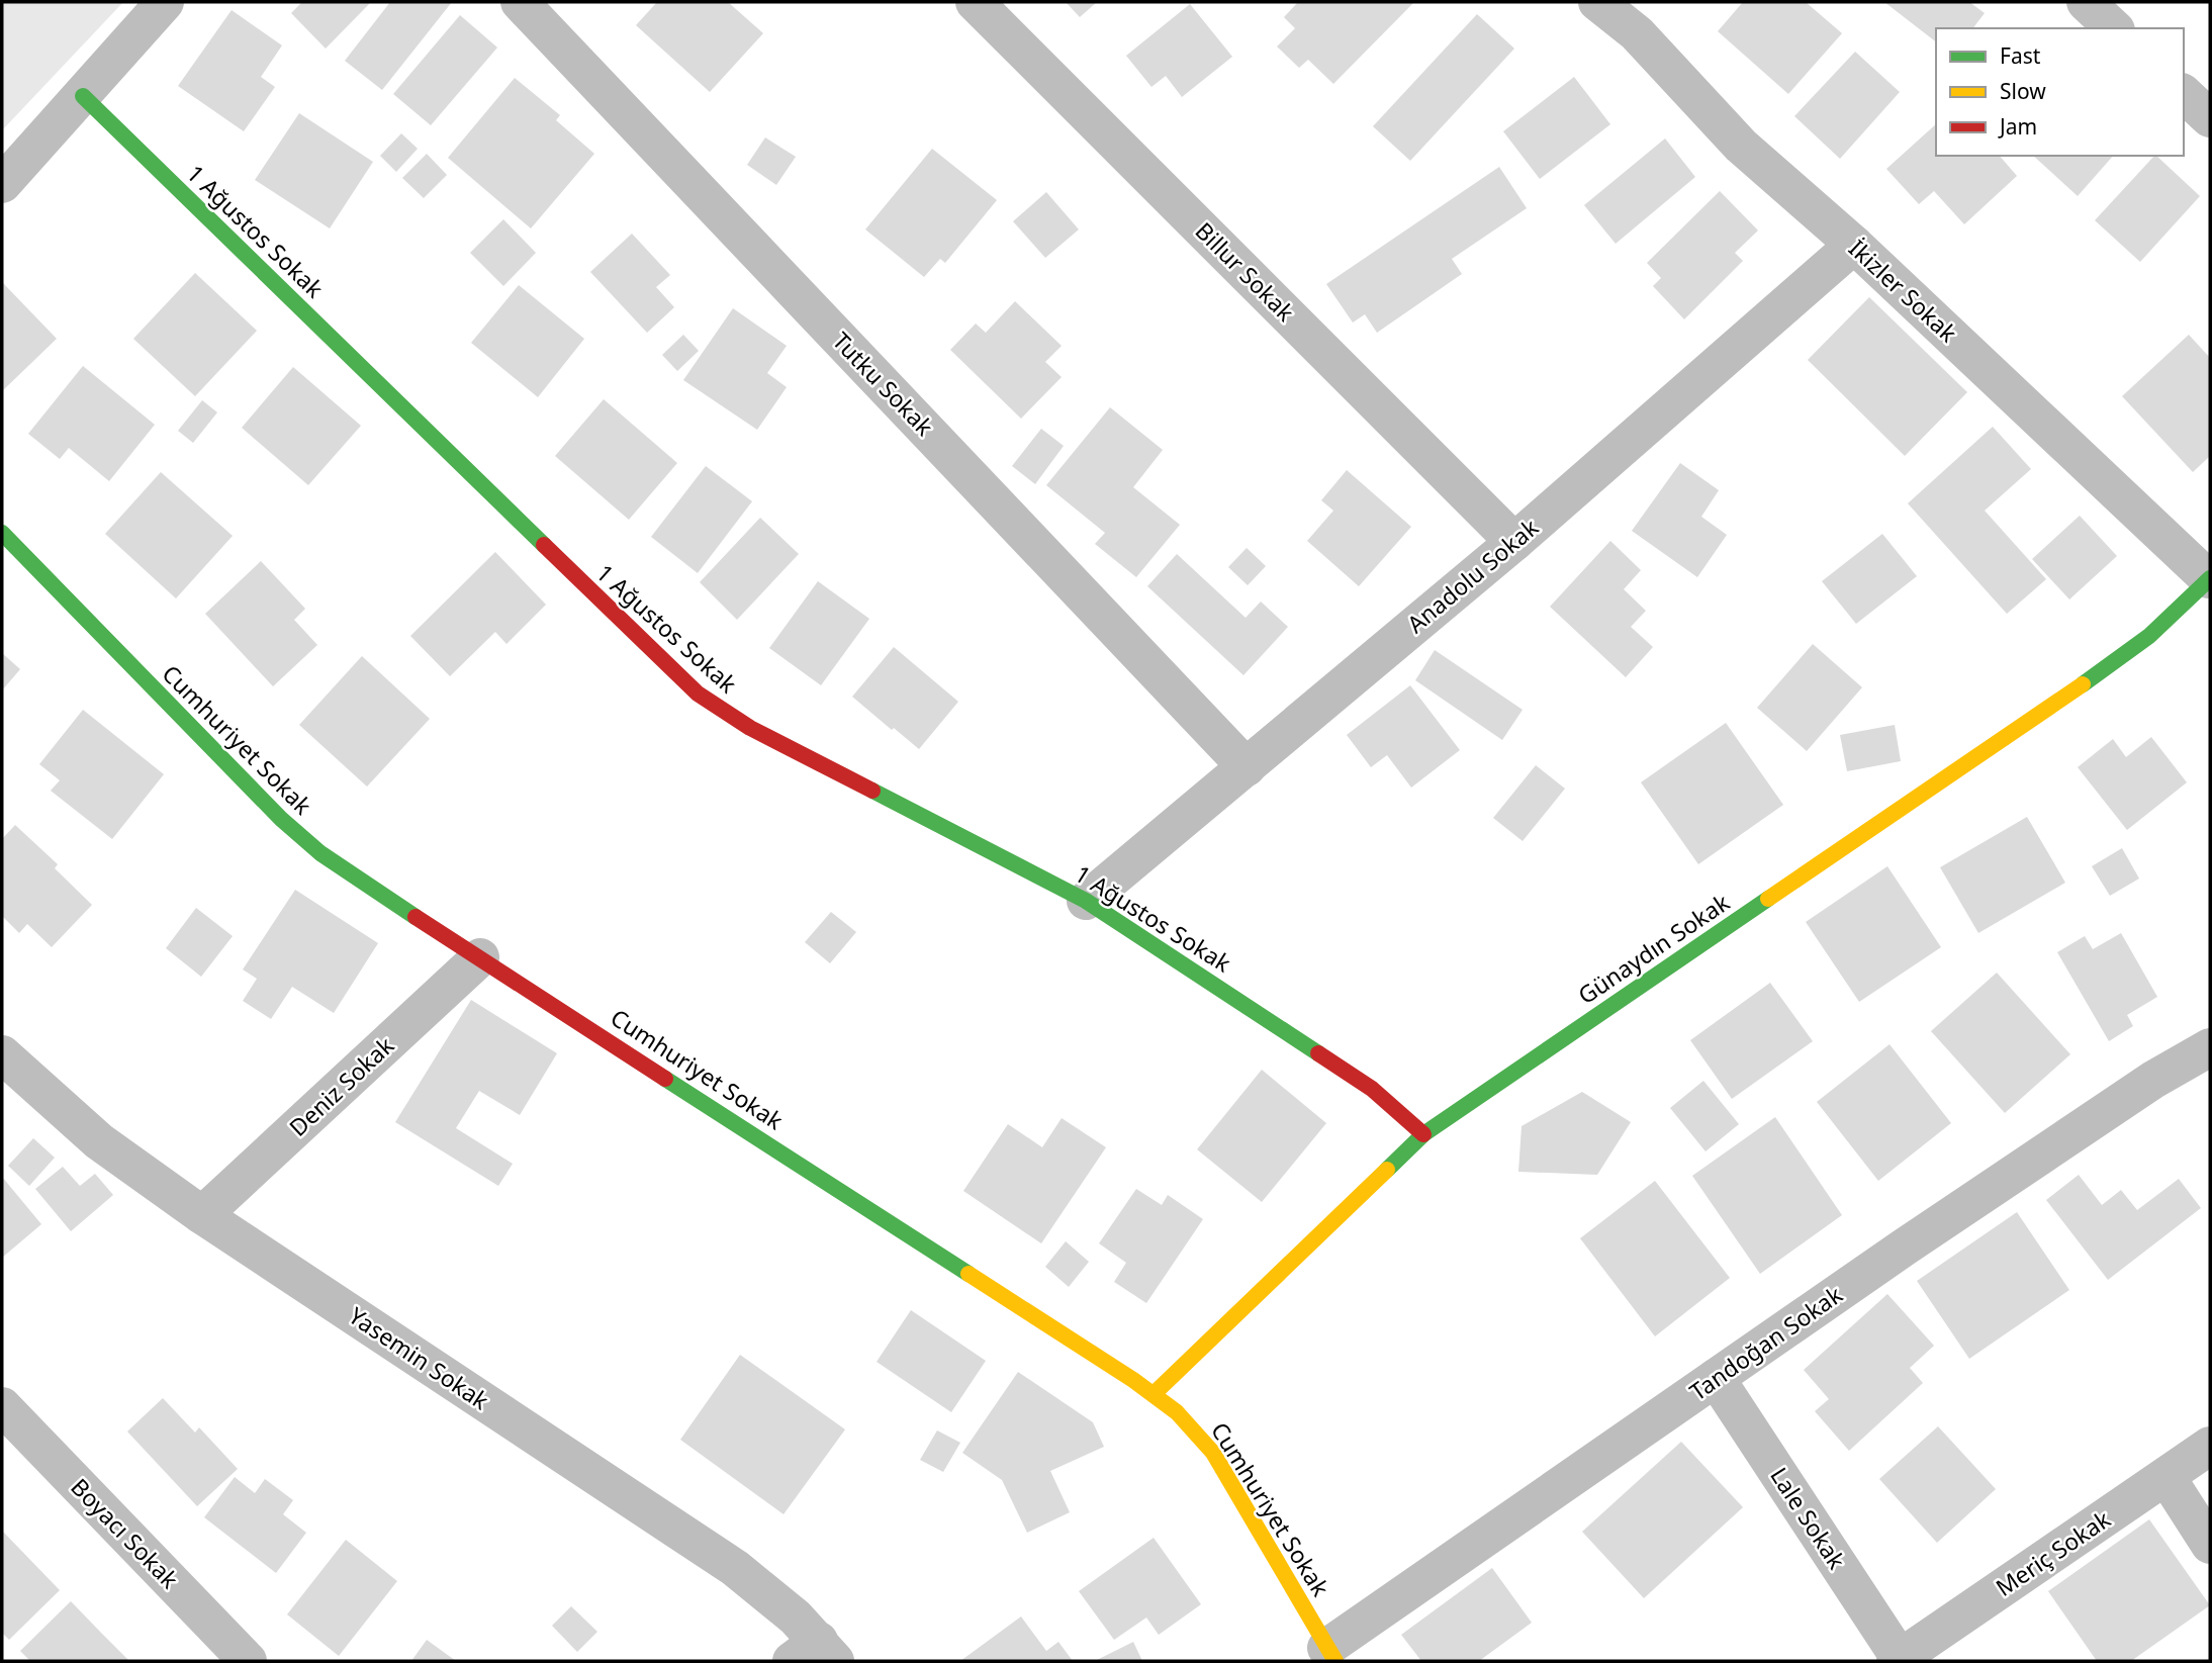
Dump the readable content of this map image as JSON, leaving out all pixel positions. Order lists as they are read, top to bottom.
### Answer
{
  "streets": {
    "street": [
      "1 Ağustos Sokak",
      "Billur Sokak",
      "İkizler Sokak",
      "Tutku Sokak",
      "Anadolu Sokak",
      "Cumhuriyet Sokak",
      "Günaydın Sokak",
      "Deniz Sokak",
      "Tandoğan Sokak",
      "Yasemin Sokak",
      "Lale Sokak",
      "Boyacı Sokak",
      "Meriç Sokak"
    ]
  },
  "crossings": [
    ["1 Ağustos Sokak", "Anadolu Sokak"],
    ["1 Ağustos Sokak", "Günaydın Sokak"],
    ["Billur Sokak", "Anadolu Sokak"],
    ["İkizler Sokak", "Anadolu Sokak"],
    ["İkizler Sokak", "Günaydın Sokak"],
    ["Tutku Sokak", "Anadolu Sokak"],
    ["Cumhuriyet Sokak", "Günaydın Sokak"],
    ["Cumhuriyet Sokak", "Deniz Sokak"],
    ["Cumhuriyet Sokak", "Tandoğan Sokak"],
    ["Deniz Sokak", "Yasemin Sokak"],
    ["Tandoğan Sokak", "Lale Sokak"],
    ["Lale Sokak", "Meriç Sokak"]
  ],
  "legend": ["Fast", "Slow", "Jam"]
}
